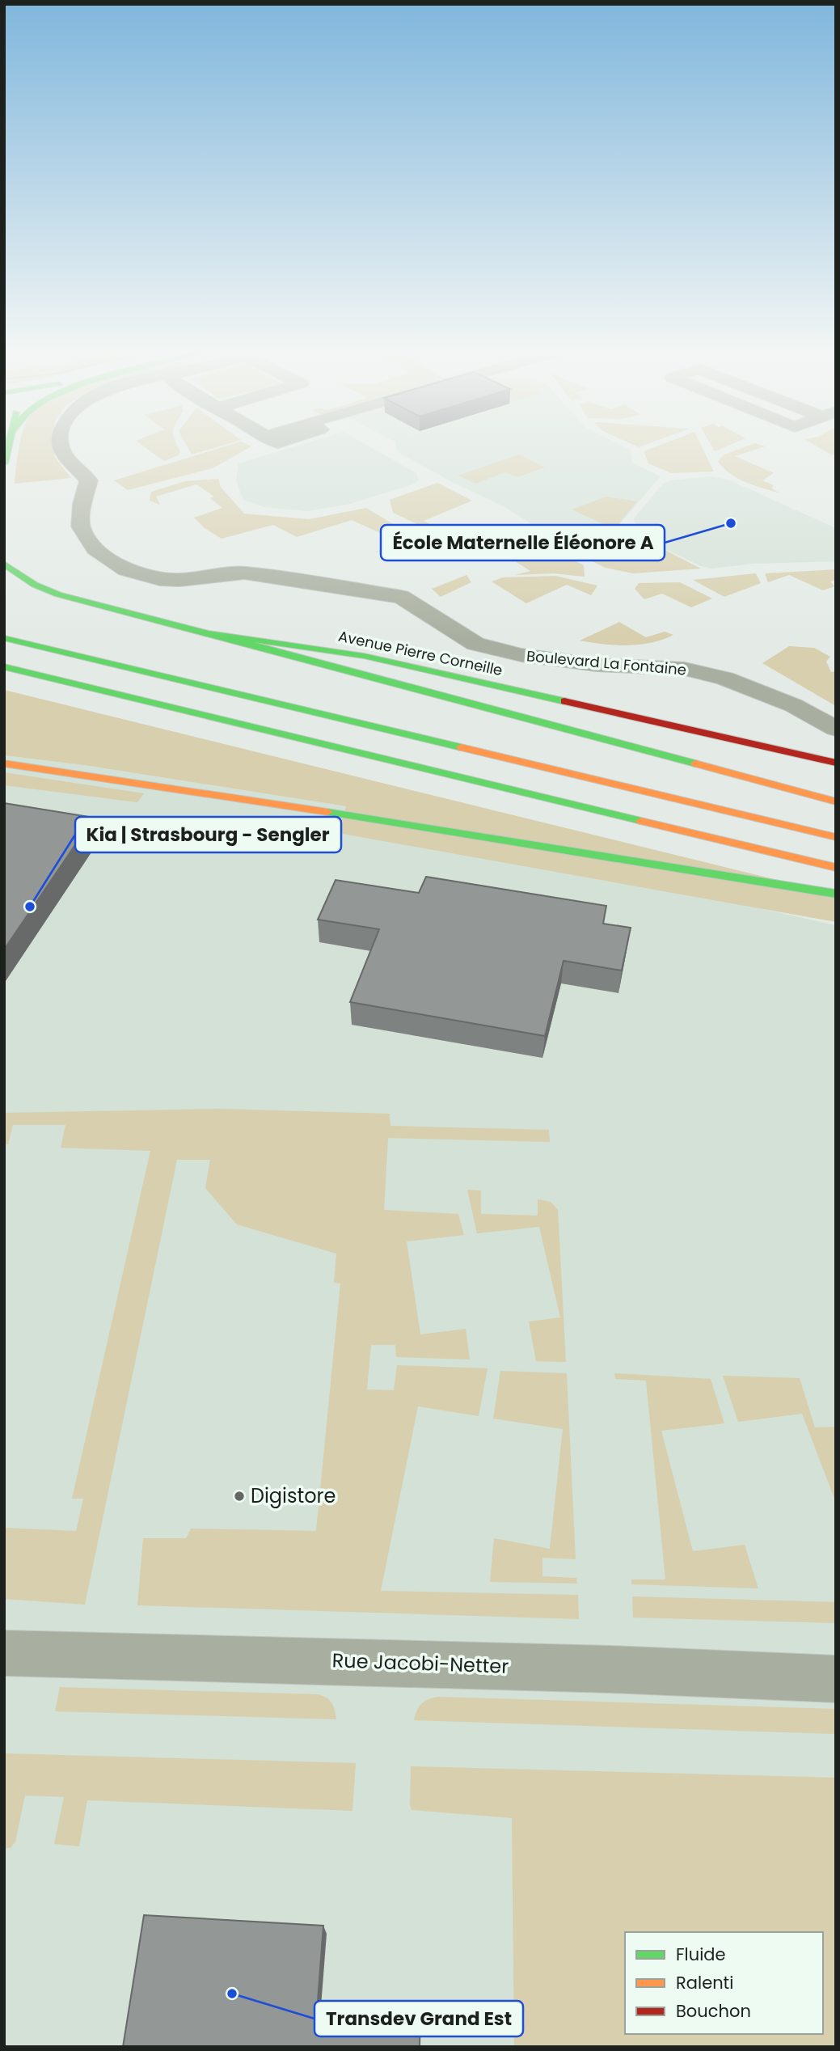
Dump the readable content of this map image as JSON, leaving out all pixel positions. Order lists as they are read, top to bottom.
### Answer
{
  "streets": {
    "main road": ["Avenue Pierre Corneille"],
    "street": ["Boulevard La Fontaine", "Rue Jacobi-Netter"]
  },
  "places": [
    "École Maternelle Éléonore A",
    "Kia | Strasbourg - Sengler",
    "Digistore",
    "Transdev Grand Est"
  ],
  "legend": ["Fluide", "Ralenti", "Bouchon"]
}
